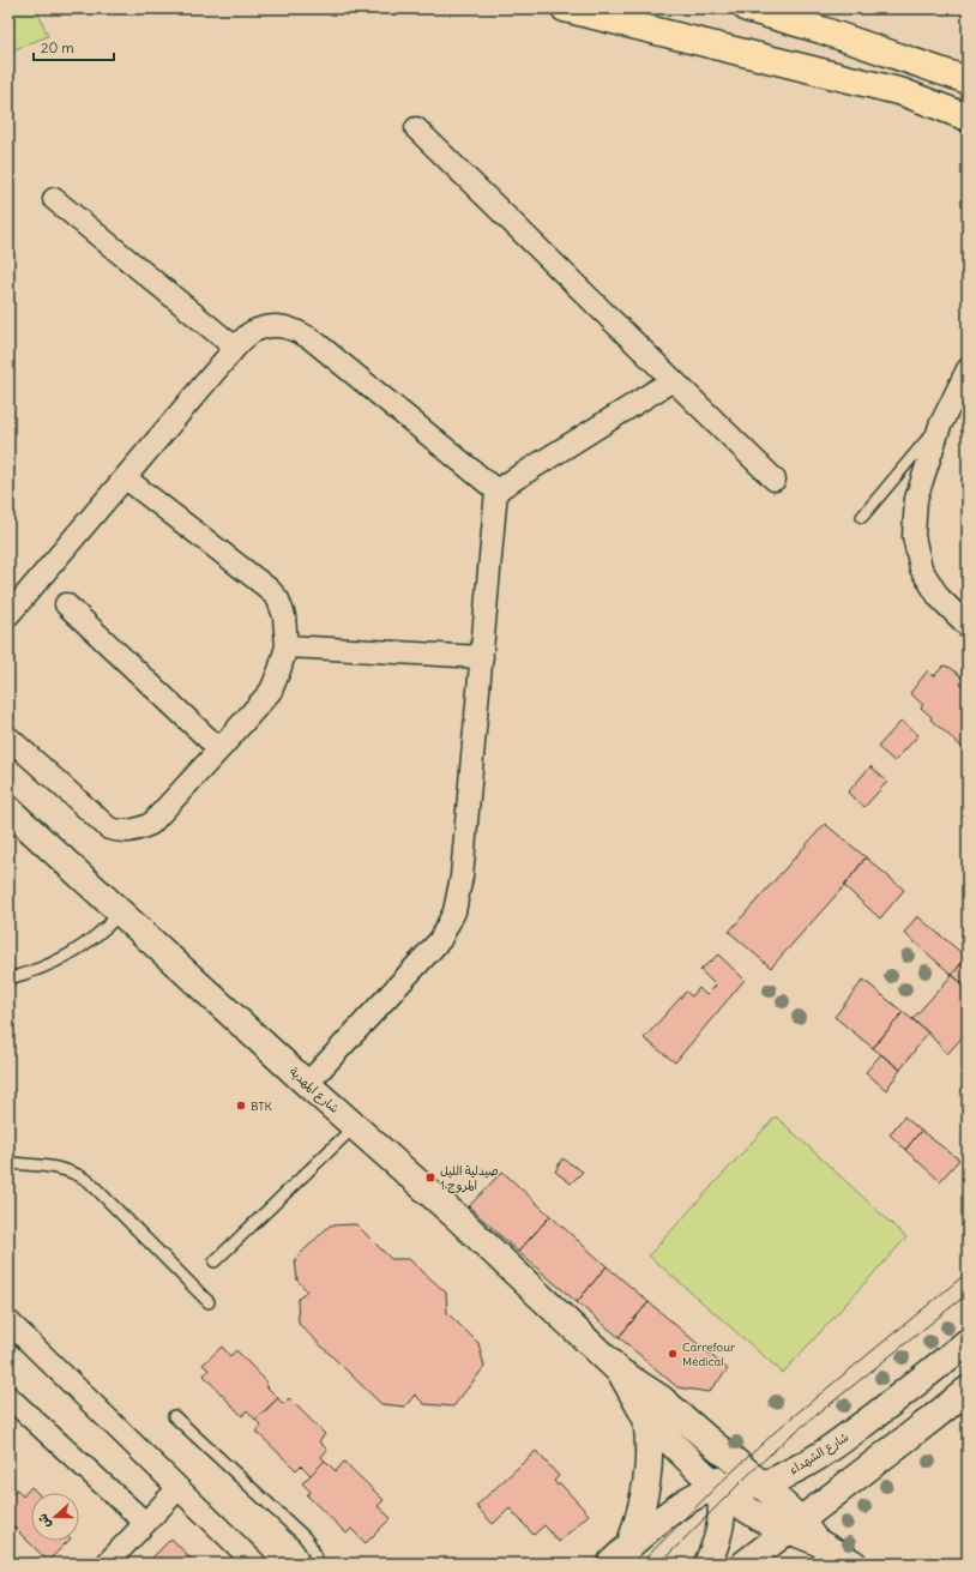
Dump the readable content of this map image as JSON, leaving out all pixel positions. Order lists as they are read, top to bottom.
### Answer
{
  "streets": {
    "street": ["شارع المهدية", "شارع الشهداء"]
  },
  "places": {
    "other": ["BTK", "Carrefour Médical"],
    "transit": ["صيدلية الليل المروج 1"]
  },
  "scale_bar": "20 m",
  "north": "left"
}
